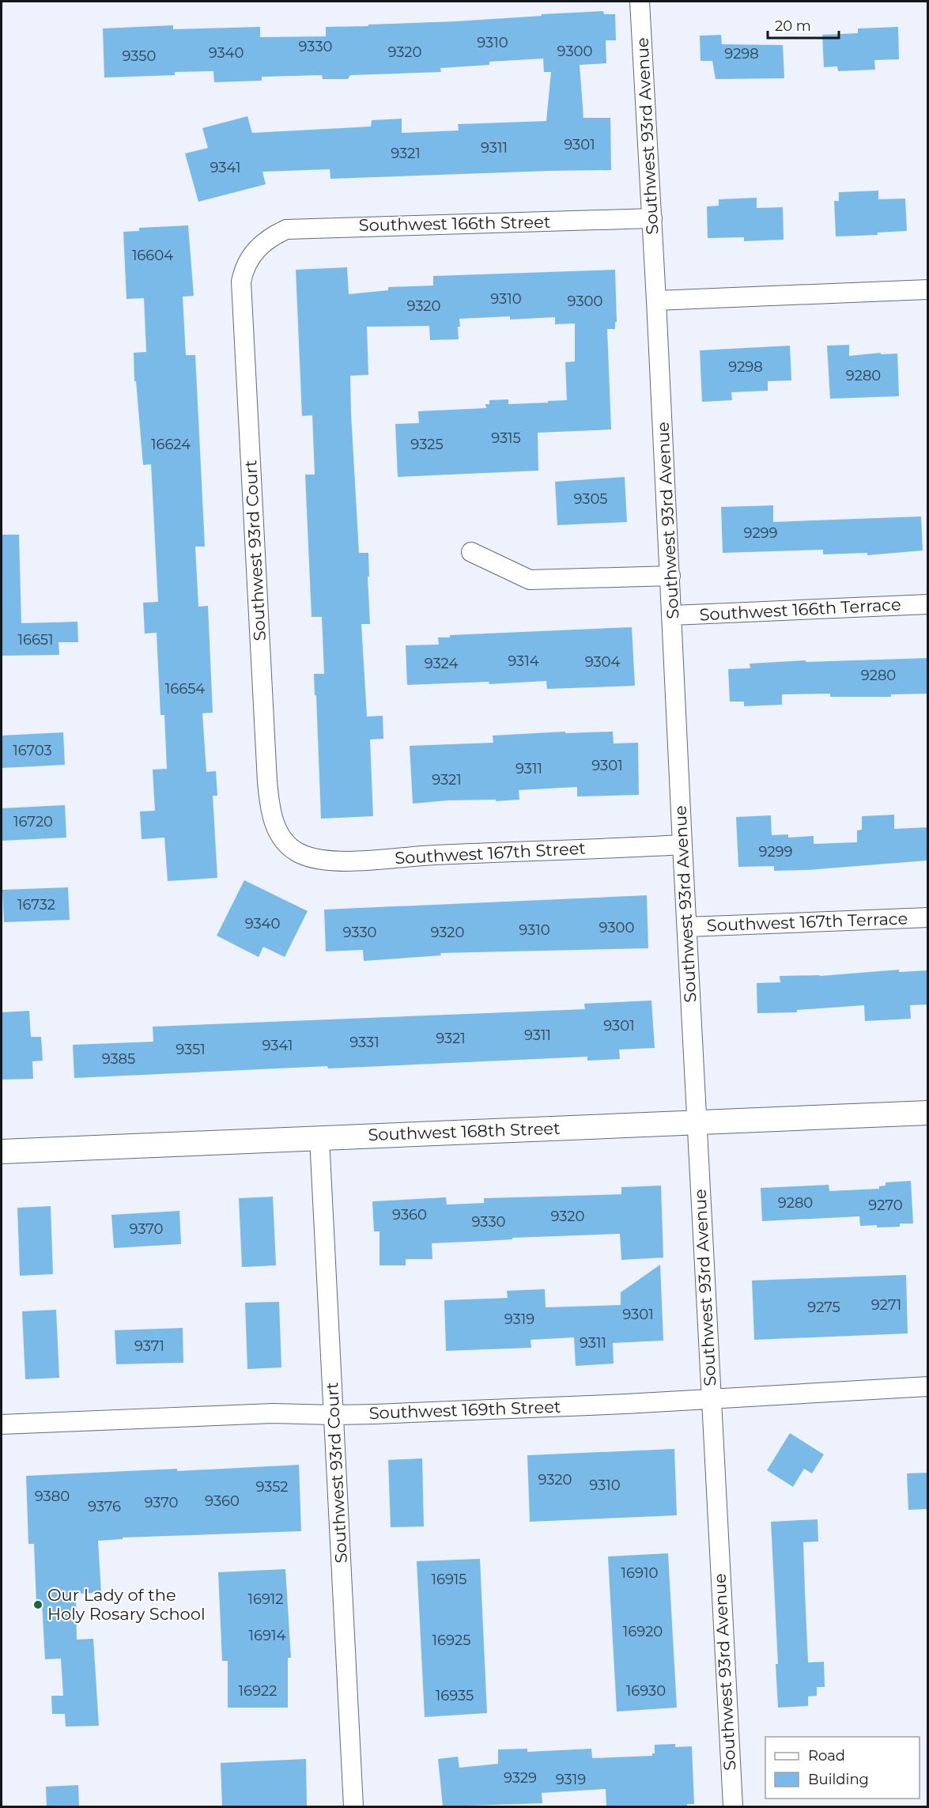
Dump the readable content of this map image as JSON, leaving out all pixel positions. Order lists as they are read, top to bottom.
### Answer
{
  "streets": {
    "street": [
      "Southwest 93rd Avenue",
      "Southwest 166th Street",
      "Southwest 93rd Court",
      "Southwest 166th Terrace",
      "Southwest 167th Street",
      "Southwest 167th Terrace",
      "Southwest 168th Street",
      "Southwest 169th Street"
    ]
  },
  "crossings": [
    ["Southwest 93rd Avenue", "Southwest 166th Street"],
    ["Southwest 93rd Avenue", "Southwest 166th Terrace"],
    ["Southwest 93rd Avenue", "Southwest 167th Street"],
    ["Southwest 93rd Avenue", "Southwest 167th Terrace"],
    ["Southwest 93rd Avenue", "Southwest 168th Street"],
    ["Southwest 93rd Avenue", "Southwest 169th Street"],
    ["Southwest 166th Street", "Southwest 93rd Court"],
    ["Southwest 93rd Court", "Southwest 167th Street"],
    ["Southwest 93rd Court", "Southwest 168th Street"],
    ["Southwest 93rd Court", "Southwest 169th Street"]
  ],
  "places": ["Our Lady of the Holy Rosary School"],
  "house_numbers": [
    "9310",
    "9330",
    "9300",
    "9320",
    "9340",
    "9298",
    "9350",
    "9301",
    "9311",
    "9321",
    "9341",
    "16604",
    "9310",
    "9300",
    "9320",
    "9298",
    "9280",
    "9315",
    "16624",
    "9325",
    "9305",
    "9299",
    "16651",
    "9314",
    "9304",
    "9324",
    "9280",
    "16654",
    "16703",
    "9301",
    "9311",
    "9321",
    "16720",
    "9299",
    "16732",
    "9340",
    "9300",
    "9310",
    "9330",
    "9320",
    "9301",
    "9311",
    "9321",
    "9331",
    "9341",
    "9351",
    "9385",
    "9280",
    "9270",
    "9360",
    "9320",
    "9330",
    "9370",
    "9271",
    "9275",
    "9301",
    "9319",
    "9311",
    "9371",
    "9320",
    "9310",
    "9352",
    "9380",
    "9360",
    "9370",
    "9376",
    "16910",
    "16915",
    "16912",
    "16920",
    "16914",
    "16925",
    "16922",
    "16930",
    "16935",
    "9329",
    "9319"
  ],
  "legend": ["Road", "Building"],
  "scale_bar": "20 m"
}
